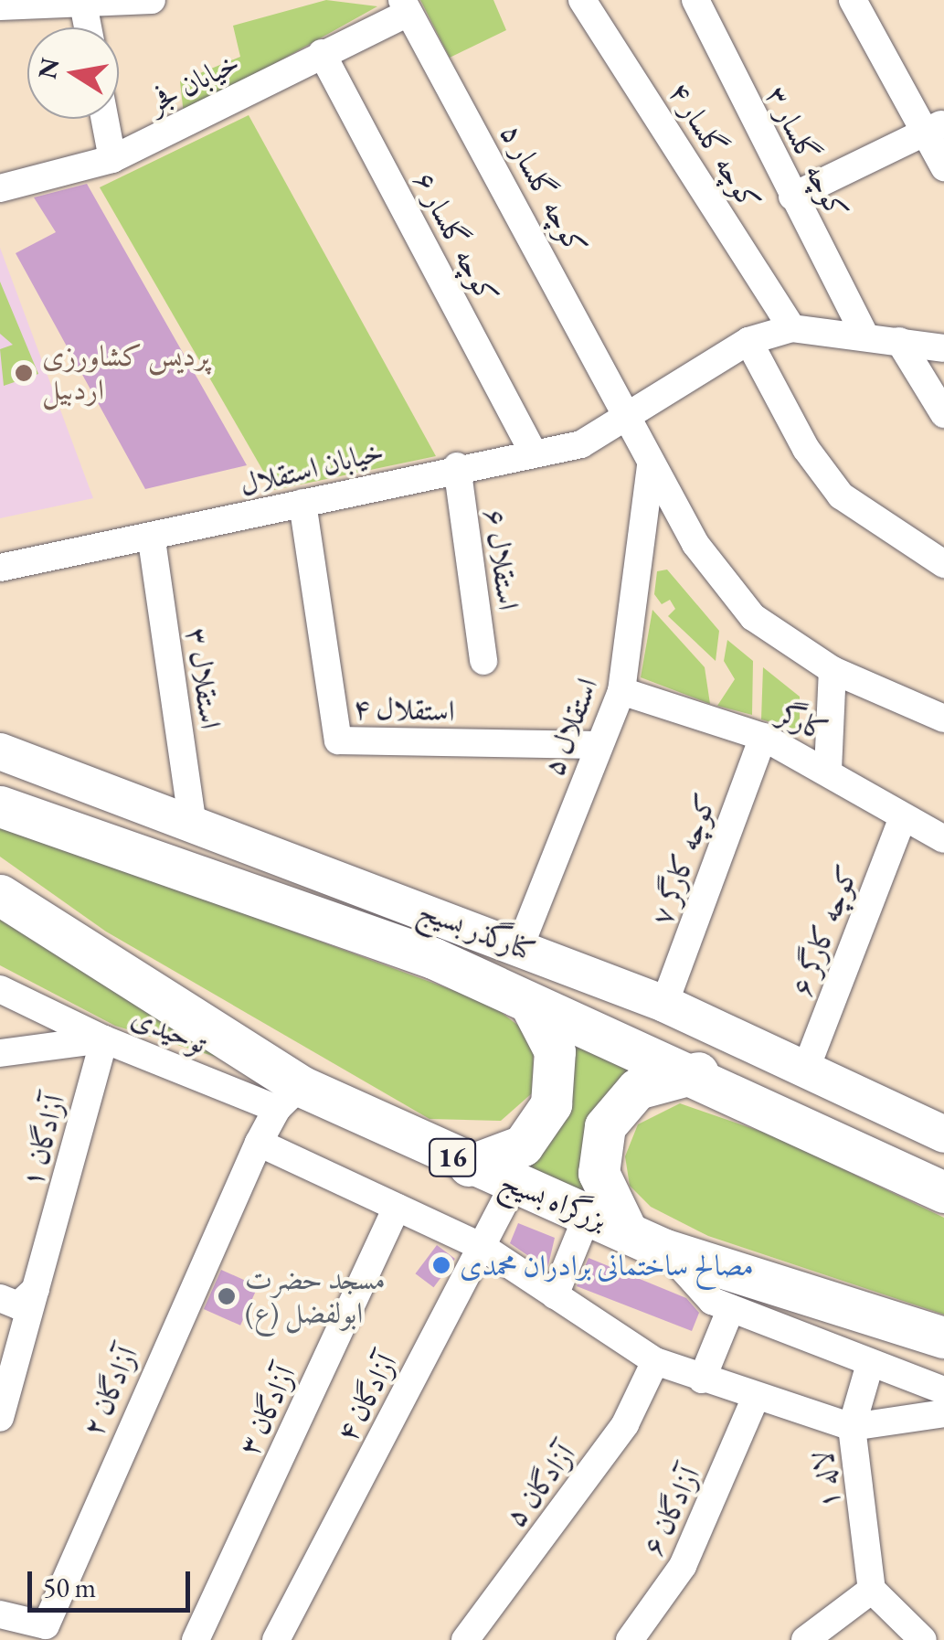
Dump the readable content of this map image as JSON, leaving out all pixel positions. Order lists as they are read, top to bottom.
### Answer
{
  "streets": {
    "highway": ["16", "بزرگراه بسیج"],
    "main road": ["کنارگذر بسیج"],
    "street": [
      "خیابان فجر",
      "کوچه گلسار ۴",
      "کوچه گلسار ۳",
      "کوچه گلسار ۵",
      "کوچه گلسار ۶",
      "خیابان استقلال",
      "استقلال ۶",
      "استقلال ۳",
      "استقلال ۴",
      "کارگر",
      "استقلال ۵",
      "کوچه کارگر ۷",
      "کوچه کارگر ۶",
      "توحیدی",
      "آزادگان ۱",
      "آزادگان ۲",
      "آزادگان ۴",
      "آزادگان ۳",
      "لاله ۱",
      "آزادگان ۵",
      "آزادگان ۶"
    ]
  },
  "crossings": [
    ["خیابان فجر", "کوچه گلسار ۵"],
    ["خیابان فجر", "کوچه گلسار ۶"],
    ["کوچه گلسار ۴", "خیابان استقلال"],
    ["کوچه گلسار ۵", "خیابان استقلال"],
    ["کوچه گلسار ۵", "استقلال ۵"],
    ["کوچه گلسار ۶", "خیابان استقلال"],
    ["خیابان استقلال", "استقلال ۶"],
    ["خیابان استقلال", "استقلال ۳"],
    ["خیابان استقلال", "استقلال ۴"],
    ["استقلال ۳", "کنارگذر بسیج"],
    ["استقلال ۴", "استقلال ۵"],
    ["کارگر", "استقلال ۵"],
    ["کارگر", "کوچه کارگر ۷"],
    ["کارگر", "کوچه کارگر ۶"],
    ["استقلال ۵", "کنارگذر بسیج"],
    ["کوچه کارگر ۷", "کنارگذر بسیج"],
    ["کنارگذر بسیج", "کوچه کارگر ۶"],
    ["توحیدی", "آزادگان ۱"],
    ["توحیدی", "بزرگراه بسیج"],
    ["بزرگراه بسیج", "آزادگان ۴"]
  ],
  "places": ["پردیس کشاورزی اردبیل", "مصالح ساختمانی برادران محمدی", "مسجد حضرت ابولفضل (ع)"],
  "scale_bar": "50 m",
  "north": "left"
}
